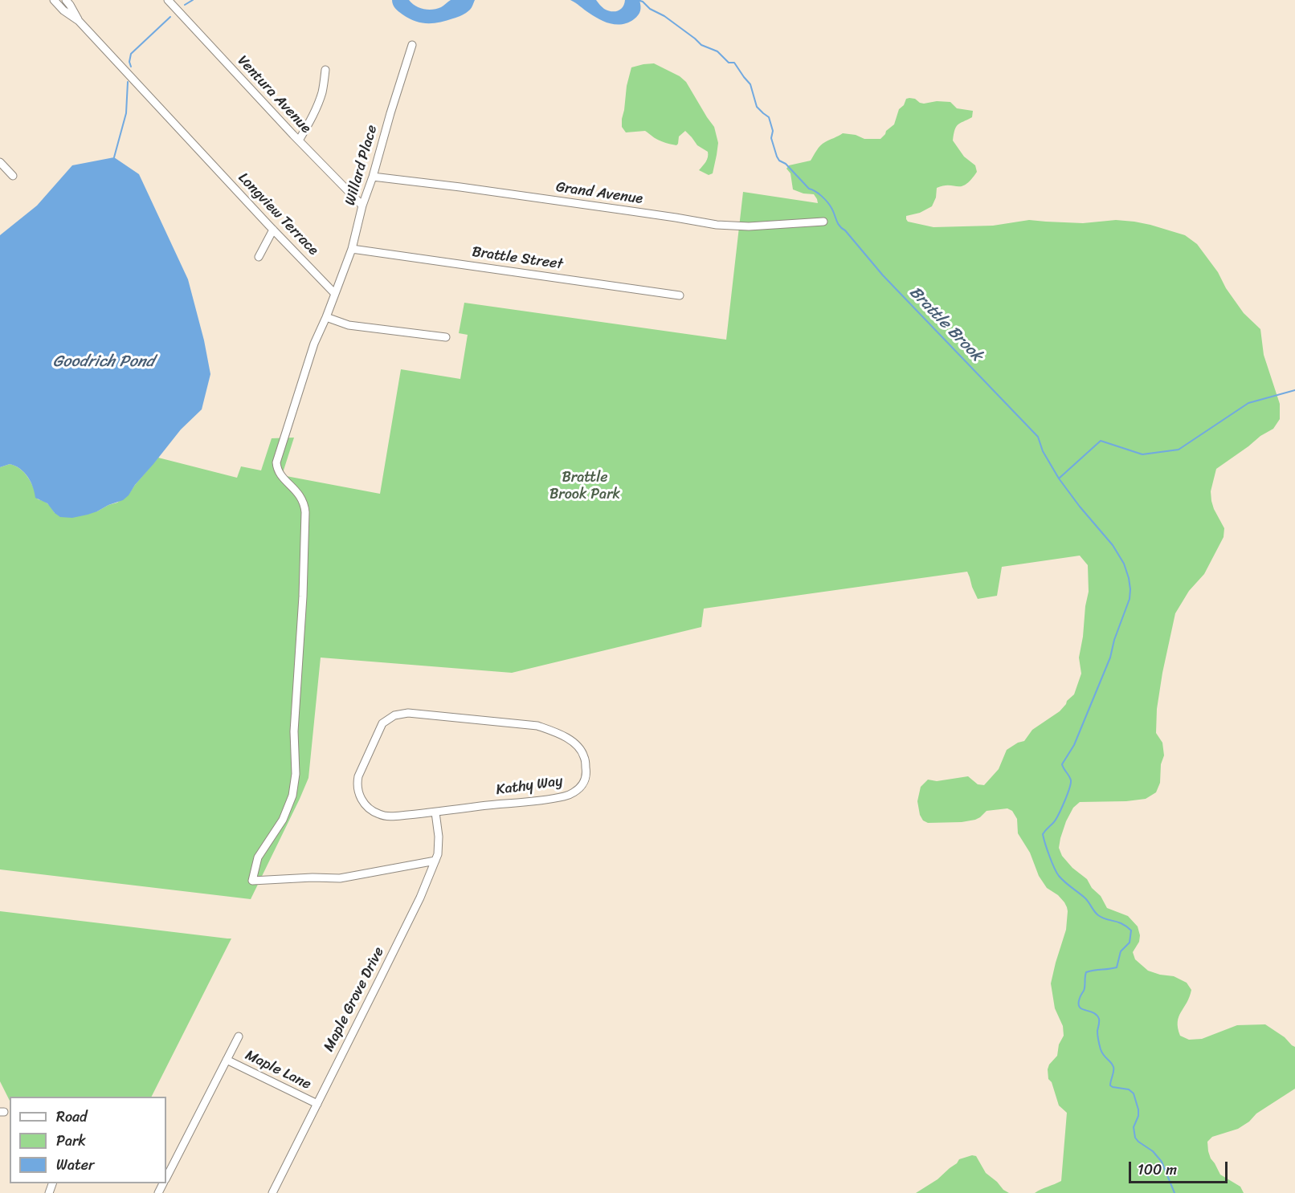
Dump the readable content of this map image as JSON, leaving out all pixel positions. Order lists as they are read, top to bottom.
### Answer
{
  "streets": {
    "street": [
      "Ventura Avenue",
      "Willard Place",
      "Grand Avenue",
      "Longview Terrace",
      "Brattle Street",
      "Kathy Way",
      "Maple Grove Drive",
      "Maple Lane"
    ]
  },
  "crossings": [
    ["Ventura Avenue", "Willard Place"],
    ["Willard Place", "Grand Avenue"],
    ["Willard Place", "Longview Terrace"],
    ["Willard Place", "Brattle Street"],
    ["Kathy Way", "Maple Grove Drive"],
    ["Maple Grove Drive", "Maple Lane"]
  ],
  "water": ["Brattle Brook", "Goodrich Pond"],
  "parks": ["Brattle Brook Park"],
  "legend": ["Road", "Park", "Water"],
  "scale_bar": "100 m"
}
